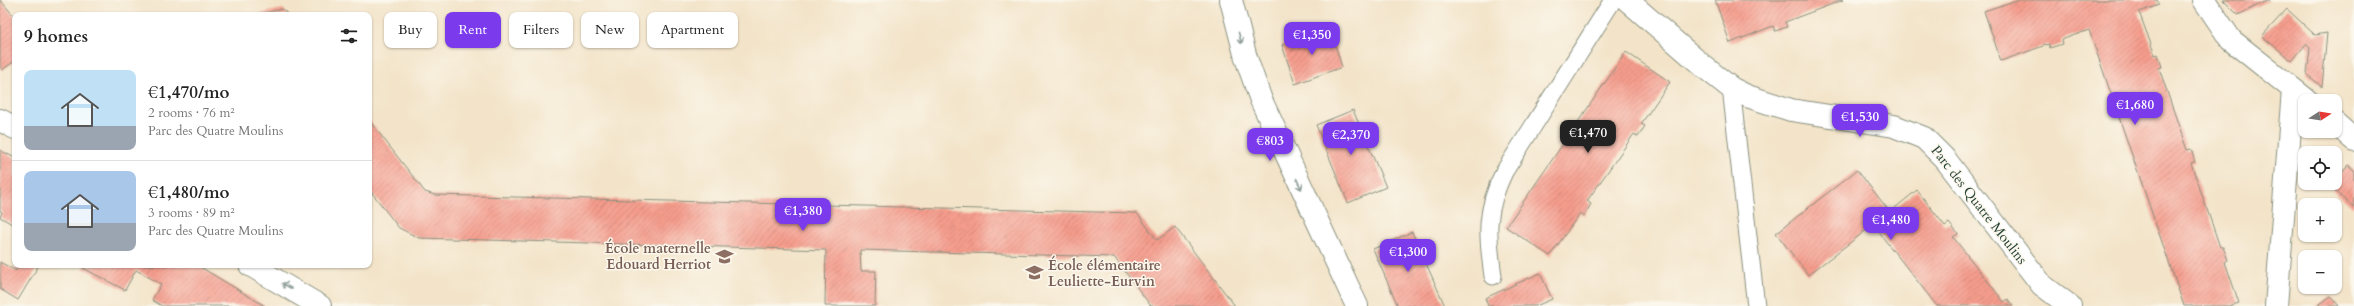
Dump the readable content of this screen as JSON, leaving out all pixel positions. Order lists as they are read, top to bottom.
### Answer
{
  "streets": {
    "street": ["Parc des Quatre Moulins"]
  },
  "places": {
    "school or university": ["École maternelle Edouard Herriot", "École élémentaire Leuliette-Eurvin"]
  },
  "north": "right",
  "page": {
    "chip": [
      "Buy",
      "Rent",
      "Filters",
      "New",
      "Apartment"
    ],
    "heading": "9 homes",
    "price": [
      "€1,350",
      "€1,680",
      "€1,530",
      "€1,470",
      "€2,370",
      "€803",
      "€1,380",
      "€1,480",
      "€1,300"
    ],
    "list": [
      {
        "name": "€1,470/mo",
        "note": "2 rooms · 76 m² · Parc des Quatre Moulins"
      },
      {
        "name": "€1,480/mo",
        "note": "3 rooms · 89 m² · Parc des Quatre Moulins"
      }
    ],
    "map_buttons": ["+", "−"]
  }
}
